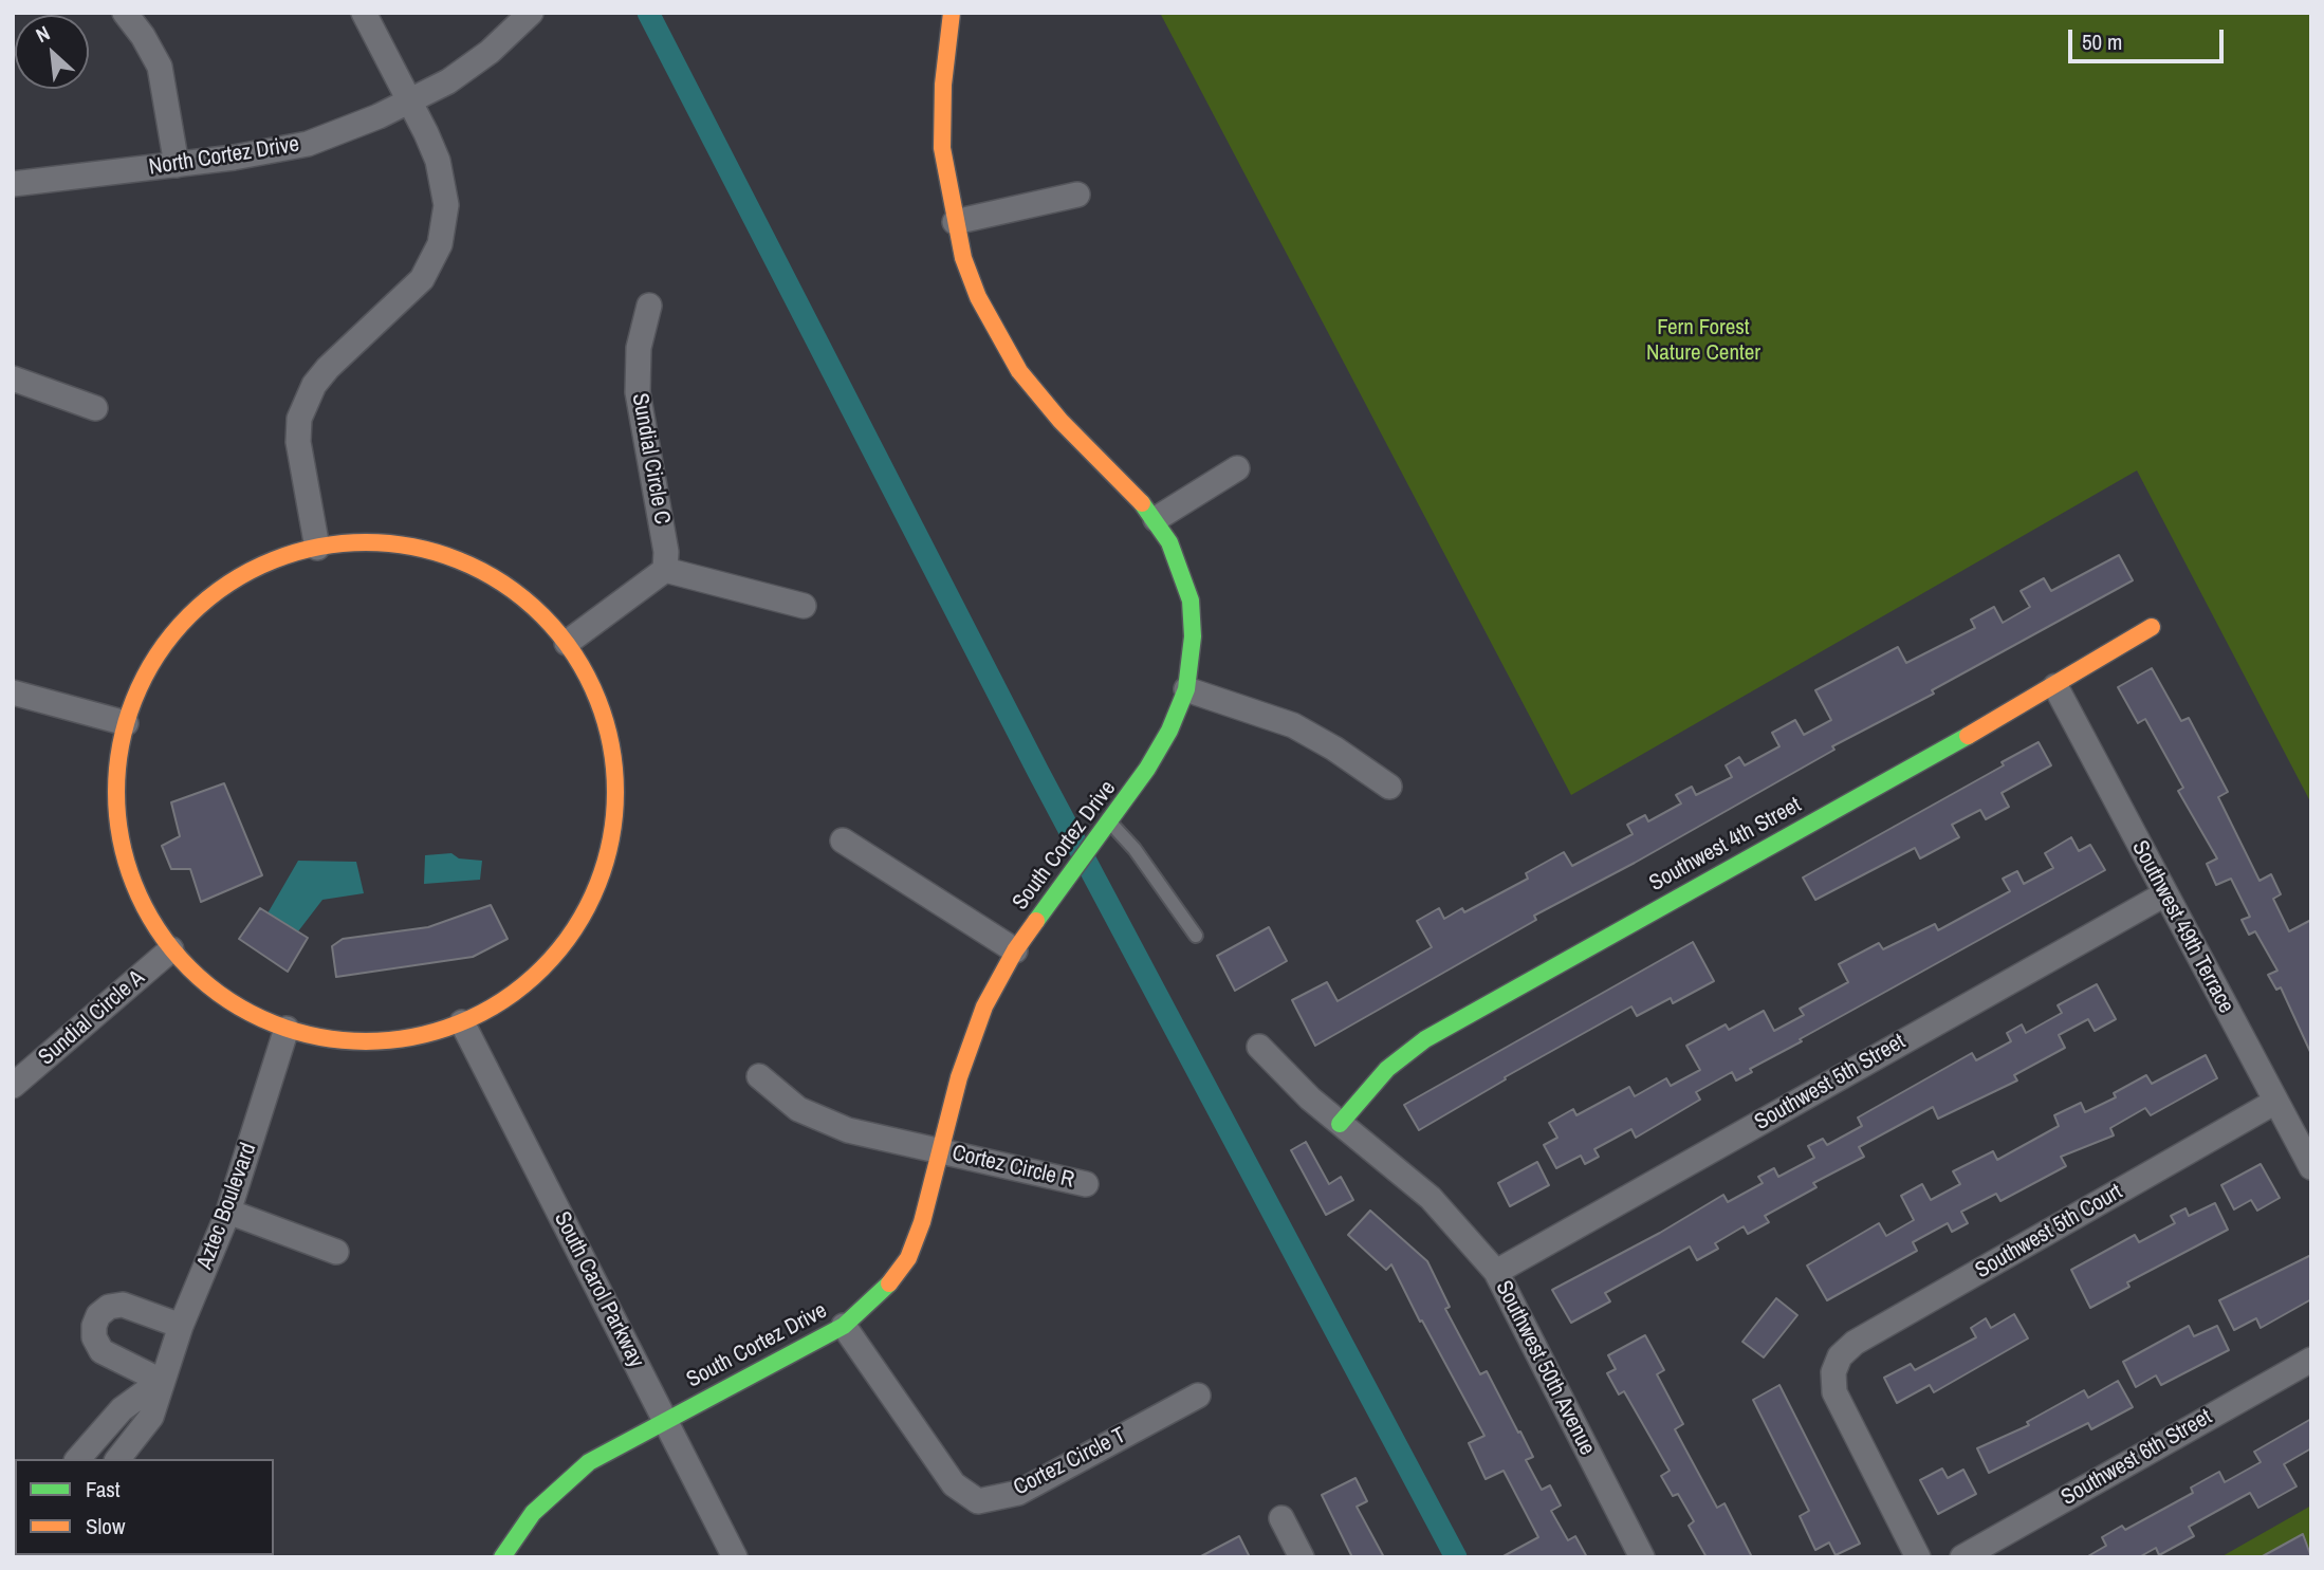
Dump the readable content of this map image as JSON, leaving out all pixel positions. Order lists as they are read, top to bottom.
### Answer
{
  "streets": {
    "street": [
      "North Cortez Drive",
      "Sundial Circle C",
      "Southwest 4th Street",
      "South Cortez Drive",
      "Southwest 49th Terrace",
      "Sundial Circle A",
      "Southwest 5th Street",
      "Cortez Circle R",
      "Aztec Boulevard",
      "Southwest 5th Court",
      "South Carol Parkway",
      "Southwest 50th Avenue",
      "Southwest 6th Street",
      "Cortez Circle T"
    ]
  },
  "crossings": [
    ["Southwest 4th Street", "Southwest 49th Terrace"],
    ["Southwest 4th Street", "Southwest 50th Avenue"],
    ["South Cortez Drive", "Cortez Circle R"],
    ["South Cortez Drive", "South Carol Parkway"],
    ["South Cortez Drive", "Cortez Circle T"],
    ["Southwest 49th Terrace", "Southwest 5th Street"],
    ["Southwest 49th Terrace", "Southwest 5th Court"],
    ["Southwest 5th Street", "Southwest 50th Avenue"]
  ],
  "parks": ["Fern Forest Nature Center"],
  "legend": ["Fast", "Slow"],
  "scale_bar": "50 m",
  "north": "top left"
}
